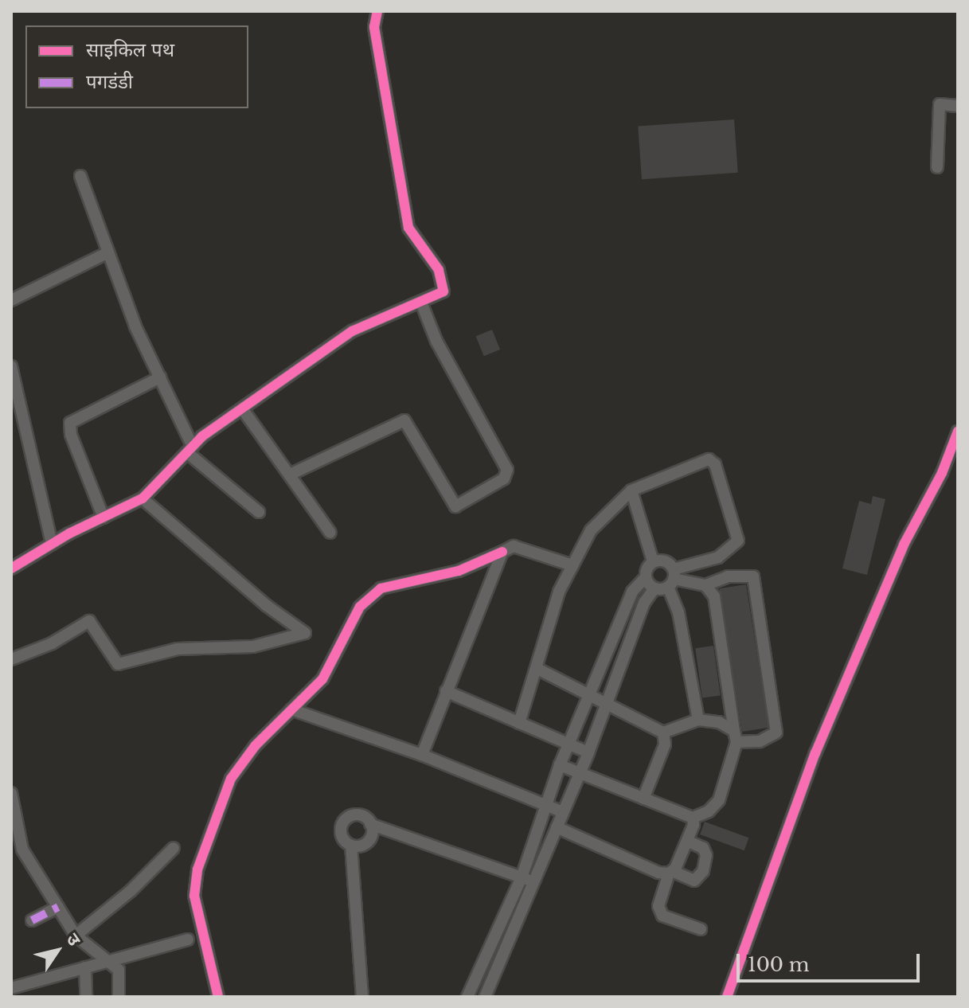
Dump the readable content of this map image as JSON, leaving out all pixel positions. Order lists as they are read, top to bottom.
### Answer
{
  "legend": ["साइकिल पथ", "पगडंडी"],
  "scale_bar": "100 m",
  "north": "top right"
}
